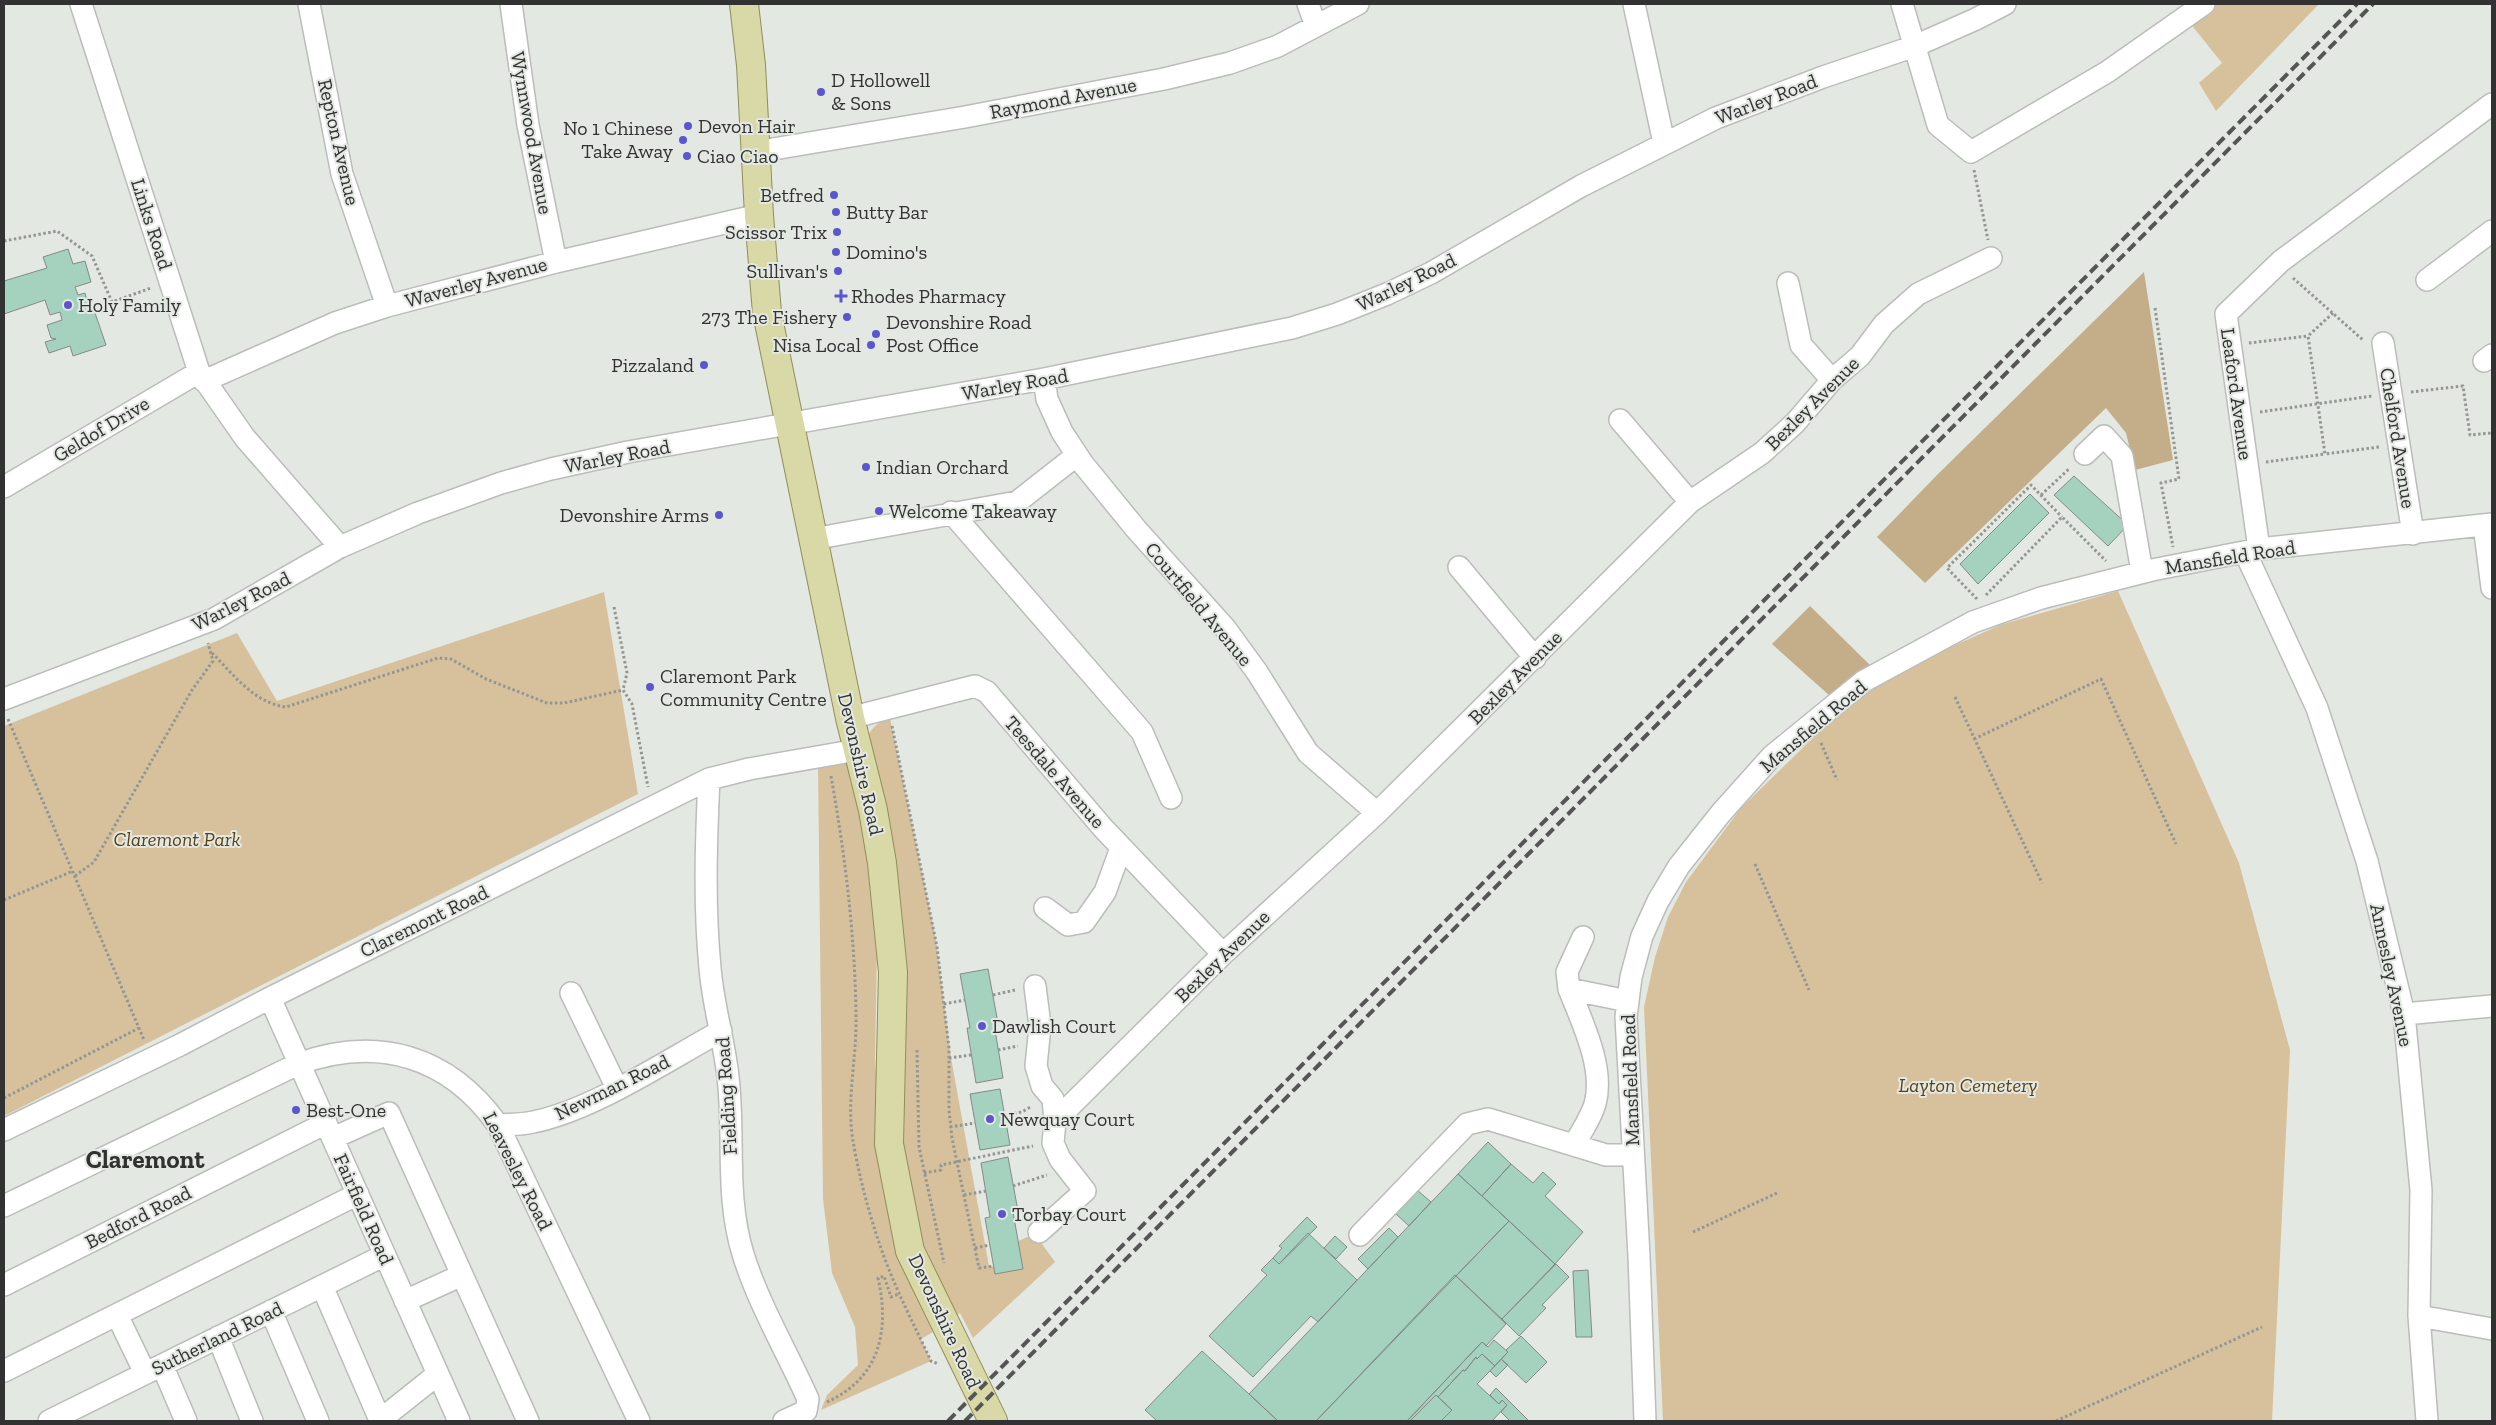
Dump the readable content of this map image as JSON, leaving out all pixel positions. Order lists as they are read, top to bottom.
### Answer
{
  "streets": {
    "main road": ["Devonshire Road"],
    "street": [
      "Raymond Avenue",
      "Warley Road",
      "Wynnwood Avenue",
      "Repton Avenue",
      "Links Road",
      "Waverley Avenue",
      "Leaford Avenue",
      "Bexley Avenue",
      "Geldof Drive",
      "Chelford Avenue",
      "Mansfield Road",
      "Courtfield Avenue",
      "Teesdale Avenue",
      "Claremont Road",
      "Annesley Avenue",
      "Newman Road",
      "Fielding Road",
      "Leavesley Road",
      "Fairfield Road",
      "Bedford Road",
      "Sutherland Road"
    ]
  },
  "crossings": [
    ["Raymond Avenue", "Devonshire Road"],
    ["Warley Road", "Links Road"],
    ["Warley Road", "Courtfield Avenue"],
    ["Warley Road", "Devonshire Road"],
    ["Wynnwood Avenue", "Waverley Avenue"],
    ["Repton Avenue", "Waverley Avenue"],
    ["Links Road", "Waverley Avenue"],
    ["Links Road", "Geldof Drive"],
    ["Waverley Avenue", "Geldof Drive"],
    ["Waverley Avenue", "Devonshire Road"],
    ["Leaford Avenue", "Mansfield Road"],
    ["Leaford Avenue", "Annesley Avenue"],
    ["Bexley Avenue", "Courtfield Avenue"],
    ["Bexley Avenue", "Teesdale Avenue"],
    ["Chelford Avenue", "Mansfield Road"],
    ["Mansfield Road", "Annesley Avenue"],
    ["Devonshire Road", "Teesdale Avenue"],
    ["Devonshire Road", "Claremont Road"],
    ["Claremont Road", "Fielding Road"],
    ["Claremont Road", "Fairfield Road"],
    ["Newman Road", "Fielding Road"],
    ["Newman Road", "Leavesley Road"],
    ["Leavesley Road", "Fairfield Road"],
    ["Fairfield Road", "Bedford Road"],
    ["Fairfield Road", "Sutherland Road"]
  ],
  "districts": ["Claremont"],
  "parks": ["Claremont Park", "Layton Cemetery"],
  "places": {
    "other": [
      "D Hollowell & Sons",
      "Devon Hair",
      "No 1 Chinese Take Away",
      "Ciao Ciao",
      "Betfred",
      "Butty Bar",
      "Scissor Trix",
      "Domino's",
      "Sullivan's",
      "Holy Family",
      "273 The Fishery",
      "Devonshire Road Post Office",
      "Nisa Local",
      "Pizzaland",
      "Indian Orchard",
      "Welcome Takeaway",
      "Devonshire Arms",
      "Claremont Park Community Centre",
      "Dawlish Court",
      "Best-One",
      "Newquay Court",
      "Torbay Court"
    ],
    "health": ["Rhodes Pharmacy"]
  }
}
